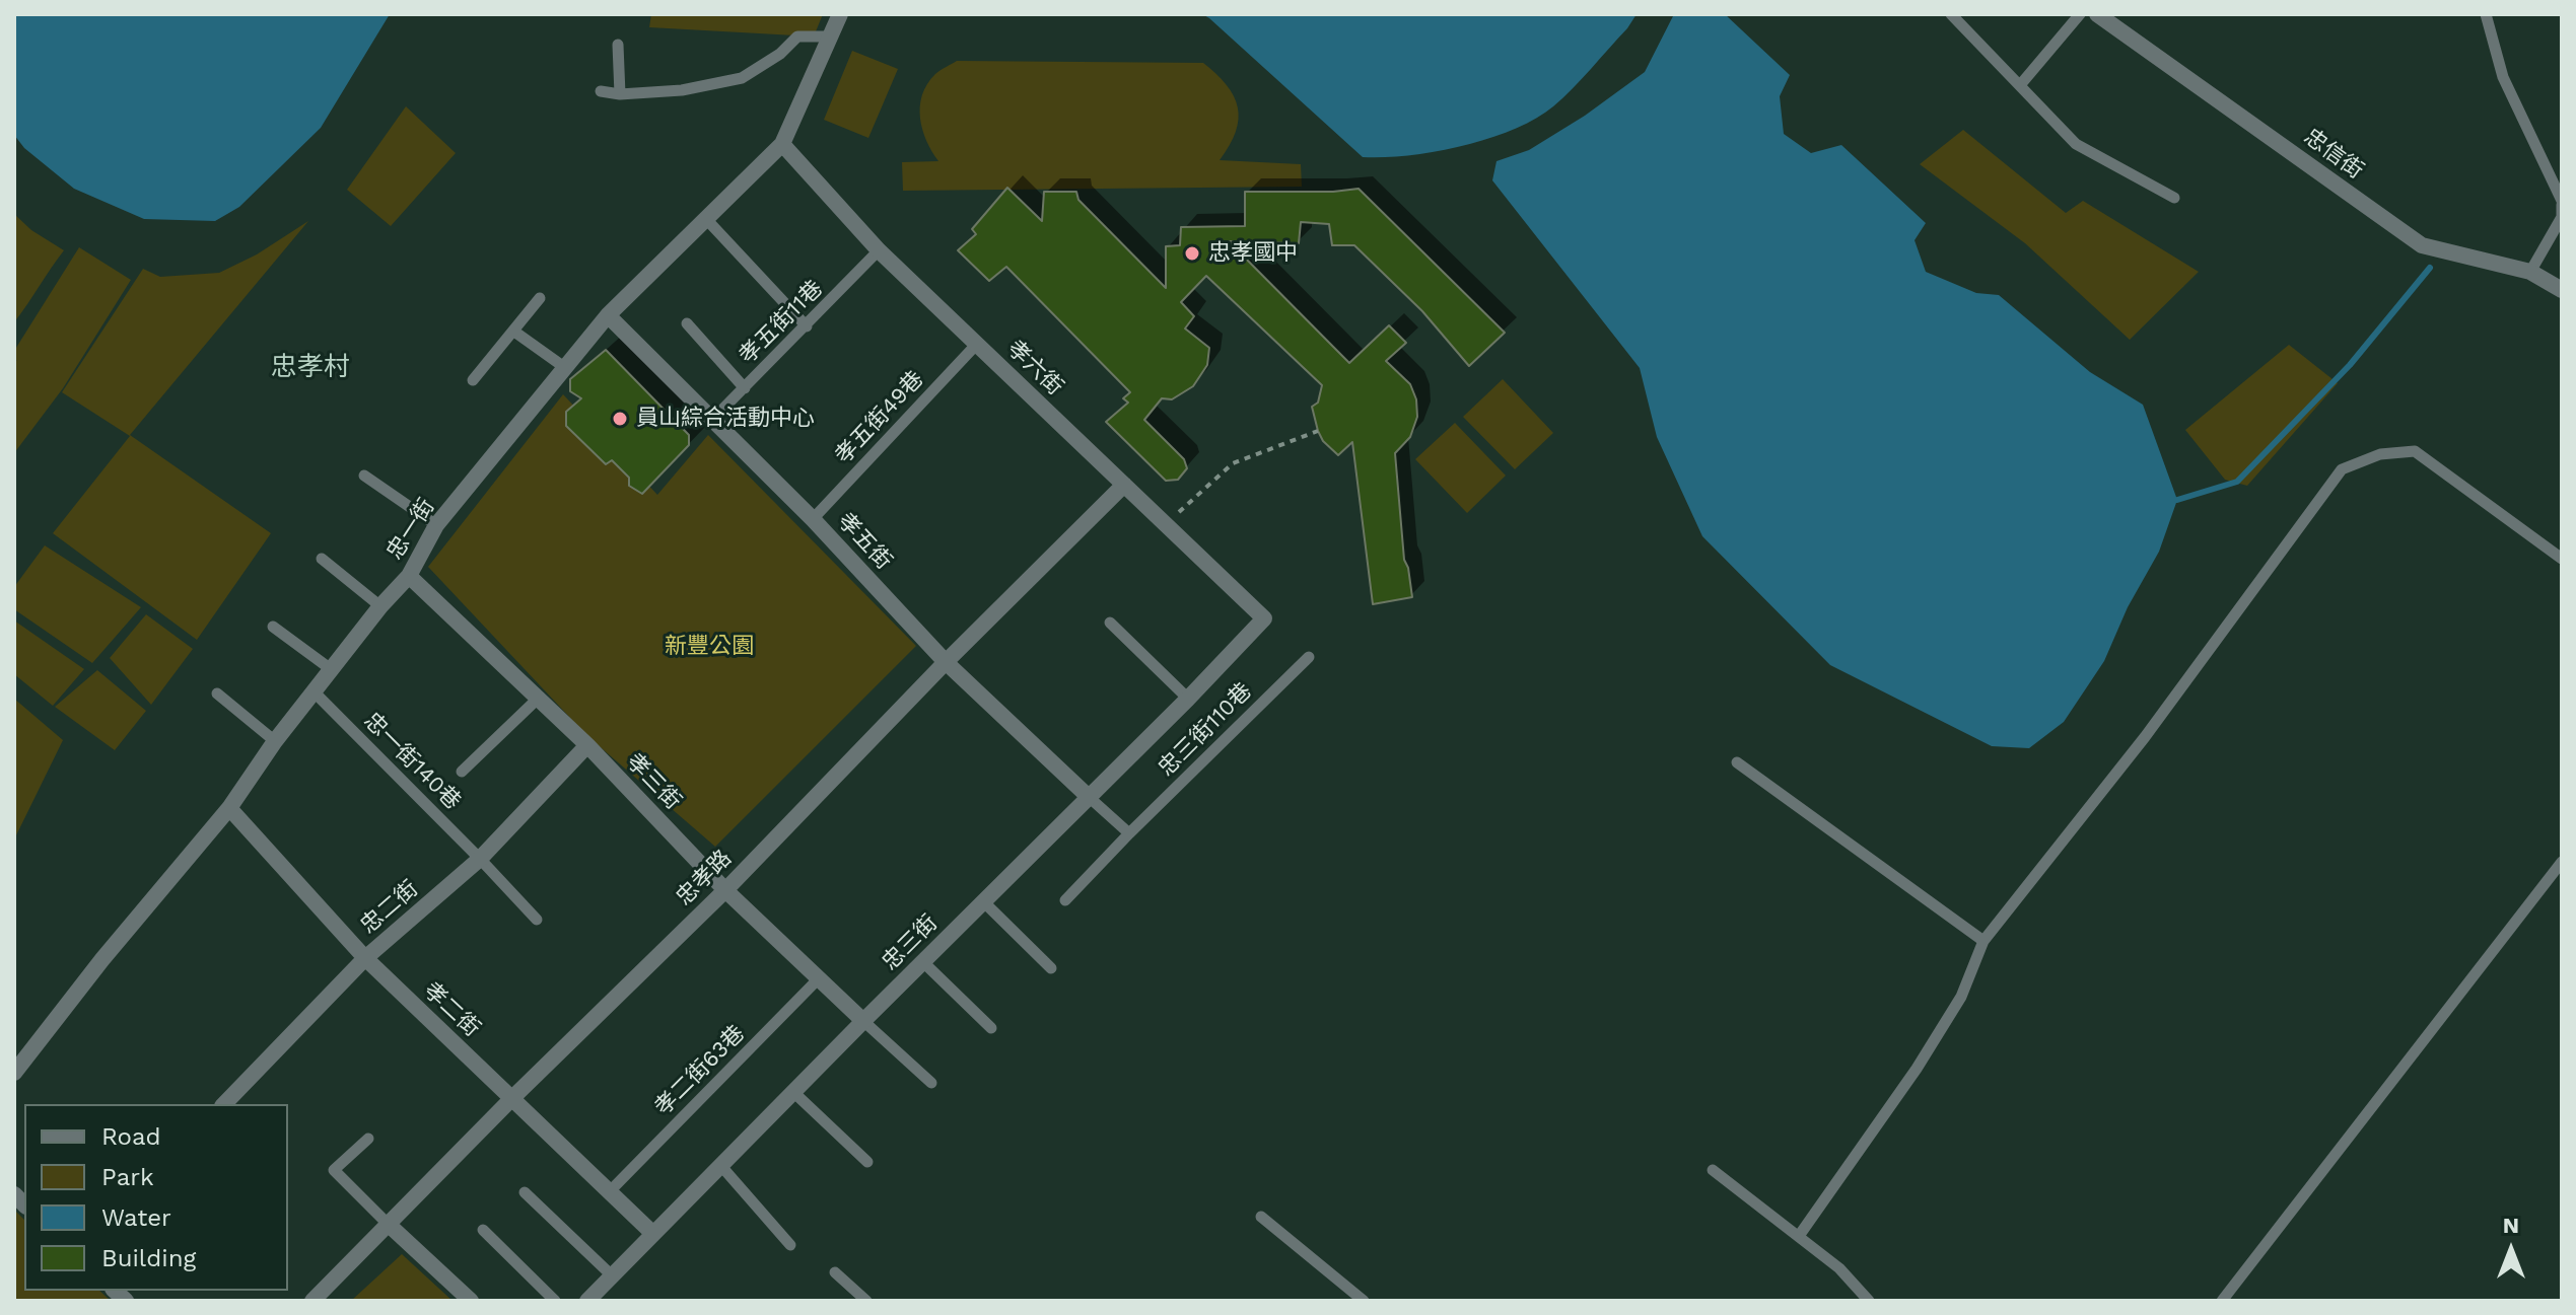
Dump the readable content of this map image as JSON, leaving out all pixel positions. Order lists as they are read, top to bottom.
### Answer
{
  "streets": {
    "street": [
      "忠信街",
      "孝六街",
      "忠一街",
      "孝五街",
      "孝三街",
      "忠孝路",
      "忠二街",
      "忠三街",
      "孝二街"
    ],
    "lane": [
      "孝五街11巷",
      "孝五街49巷",
      "忠三街110巷",
      "忠一街140巷",
      "孝二街63巷"
    ]
  },
  "crossings": [
    ["孝五街11巷", "孝六街"],
    ["孝五街11巷", "孝五街"],
    ["孝六街", "孝五街49巷"],
    ["孝六街", "忠一街"],
    ["孝六街", "忠孝路"],
    ["孝六街", "忠三街"],
    ["孝五街49巷", "孝五街"],
    ["忠一街", "孝五街"],
    ["忠一街", "忠一街140巷"],
    ["忠一街", "孝三街"],
    ["忠一街", "孝二街"],
    ["孝五街", "忠孝路"],
    ["孝五街", "忠三街"],
    ["忠一街140巷", "忠二街"],
    ["孝三街", "忠孝路"],
    ["孝三街", "忠二街"],
    ["孝三街", "忠三街"],
    ["孝三街", "孝二街63巷"],
    ["忠孝路", "孝二街"],
    ["忠二街", "孝二街"],
    ["忠三街", "孝二街"],
    ["孝二街", "孝二街63巷"]
  ],
  "districts": ["忠孝村"],
  "parks": ["新豐公園"],
  "places": ["忠孝國中", "員山綜合活動中心"],
  "legend": [
    "Road",
    "Park",
    "Water",
    "Building"
  ],
  "north": "top"
}
